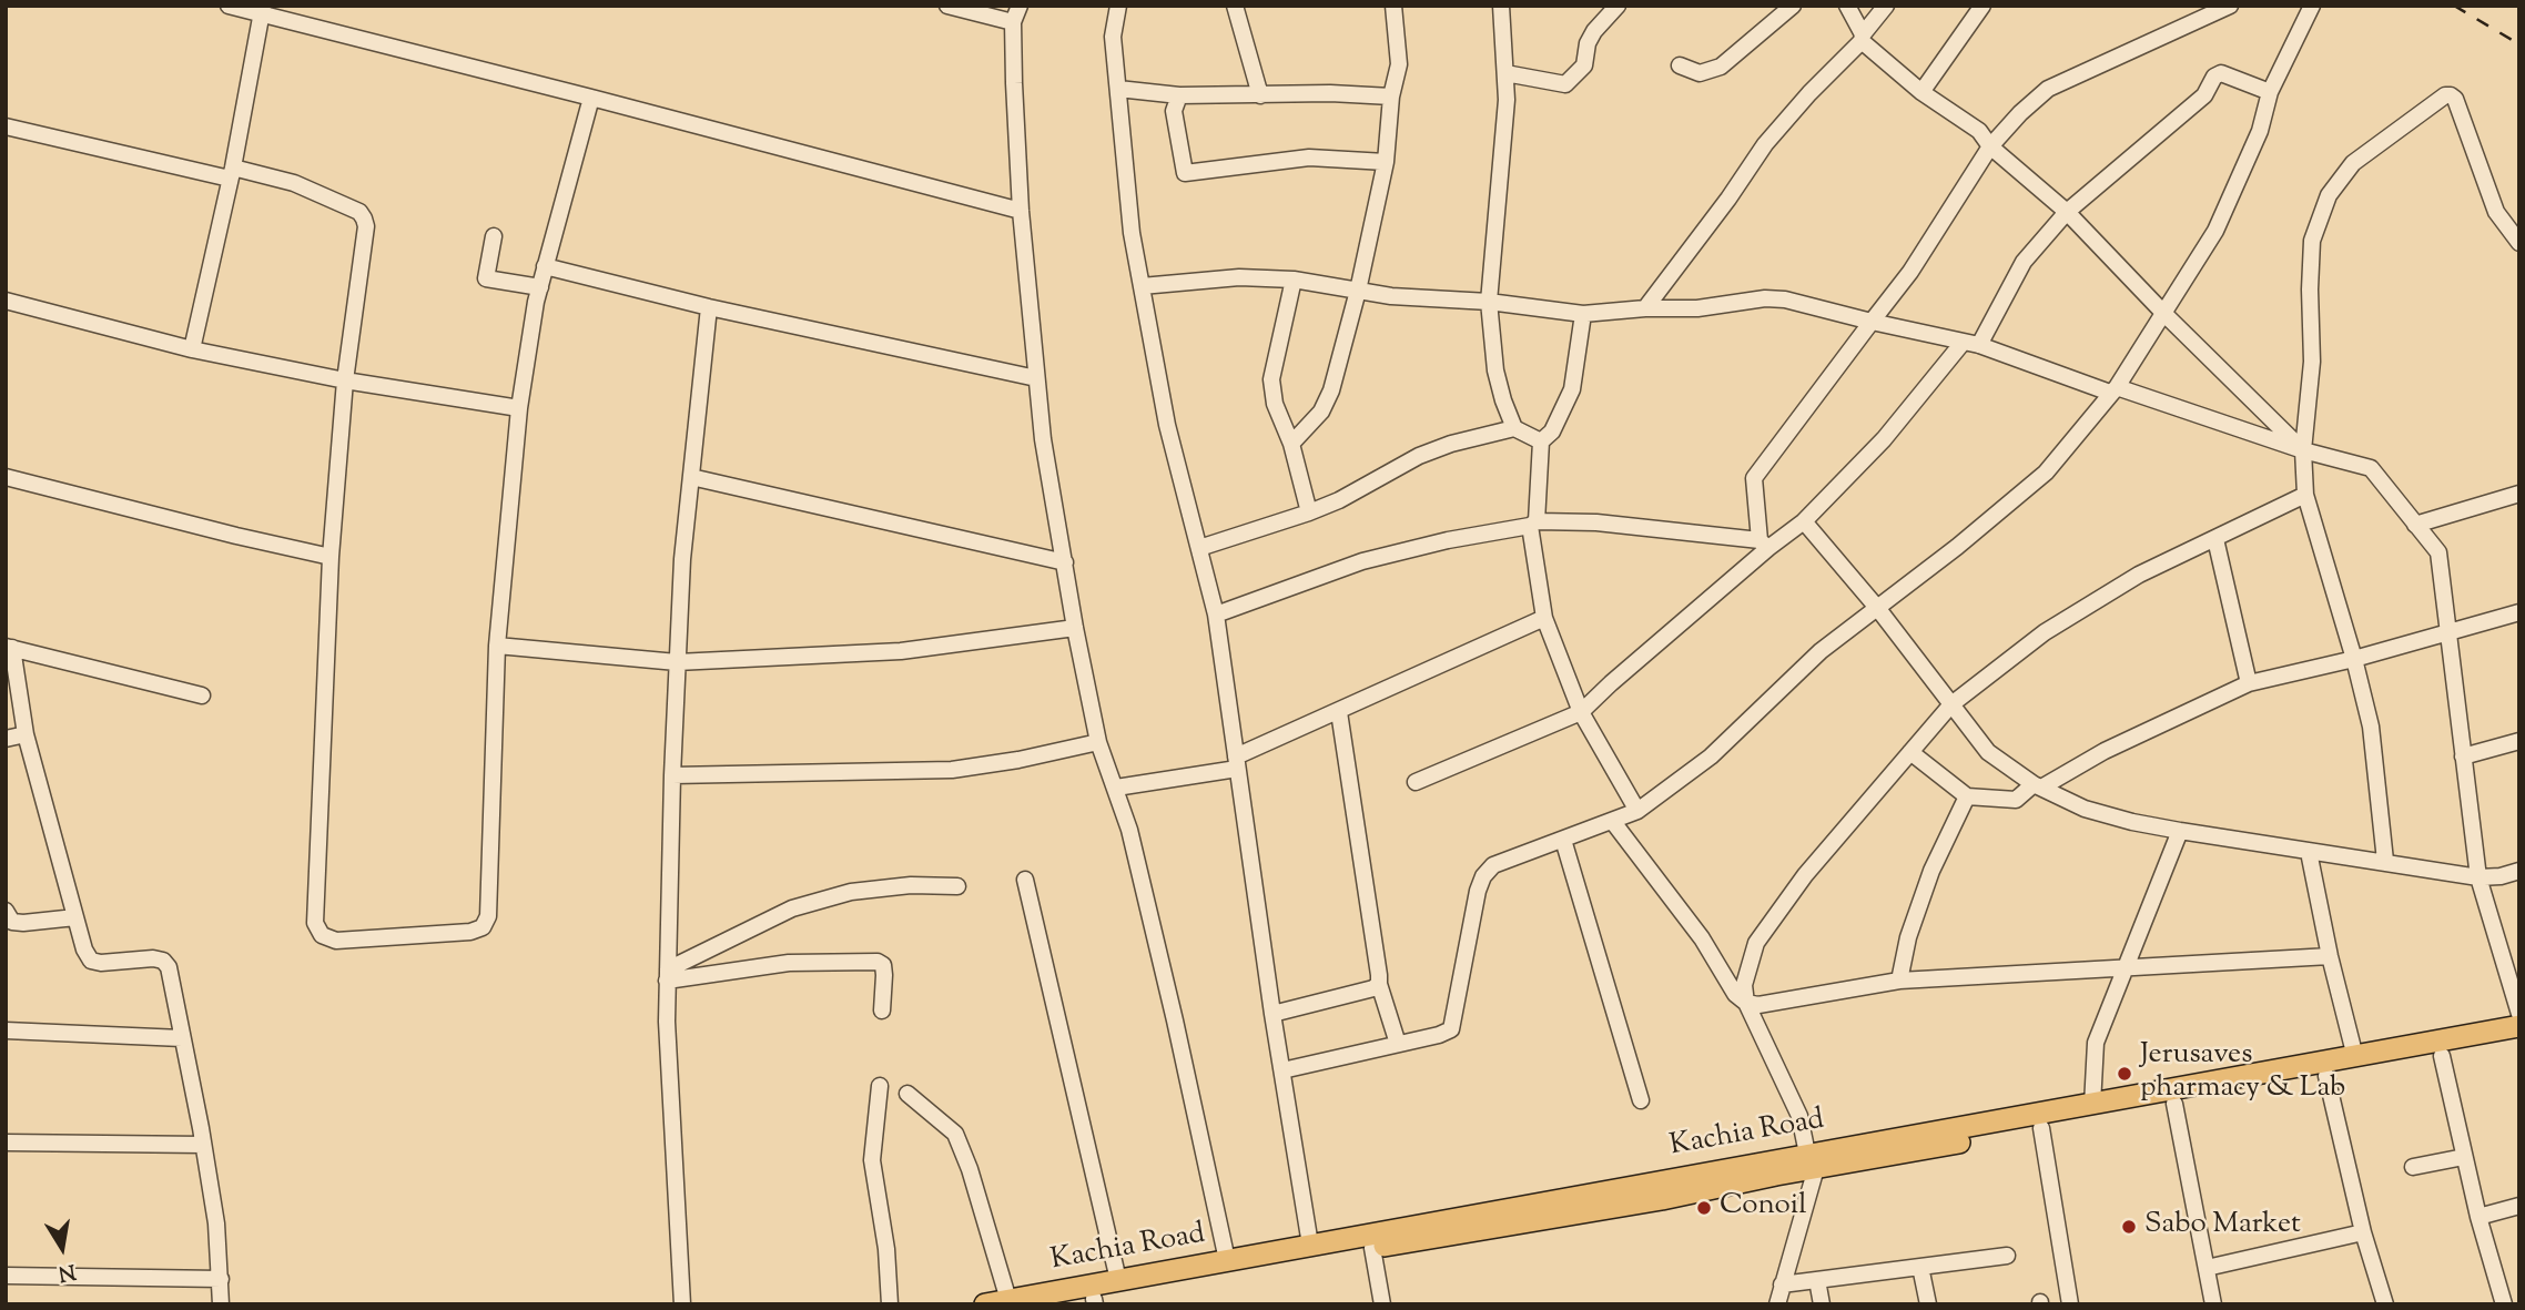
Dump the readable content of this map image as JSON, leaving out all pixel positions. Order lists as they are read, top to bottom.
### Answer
{
  "streets": {
    "highway": ["Kachia Road"]
  },
  "places": ["Jerusaves pharmacy & Lab", "Conoil", "Sabo Market"],
  "north": "bottom"
}
